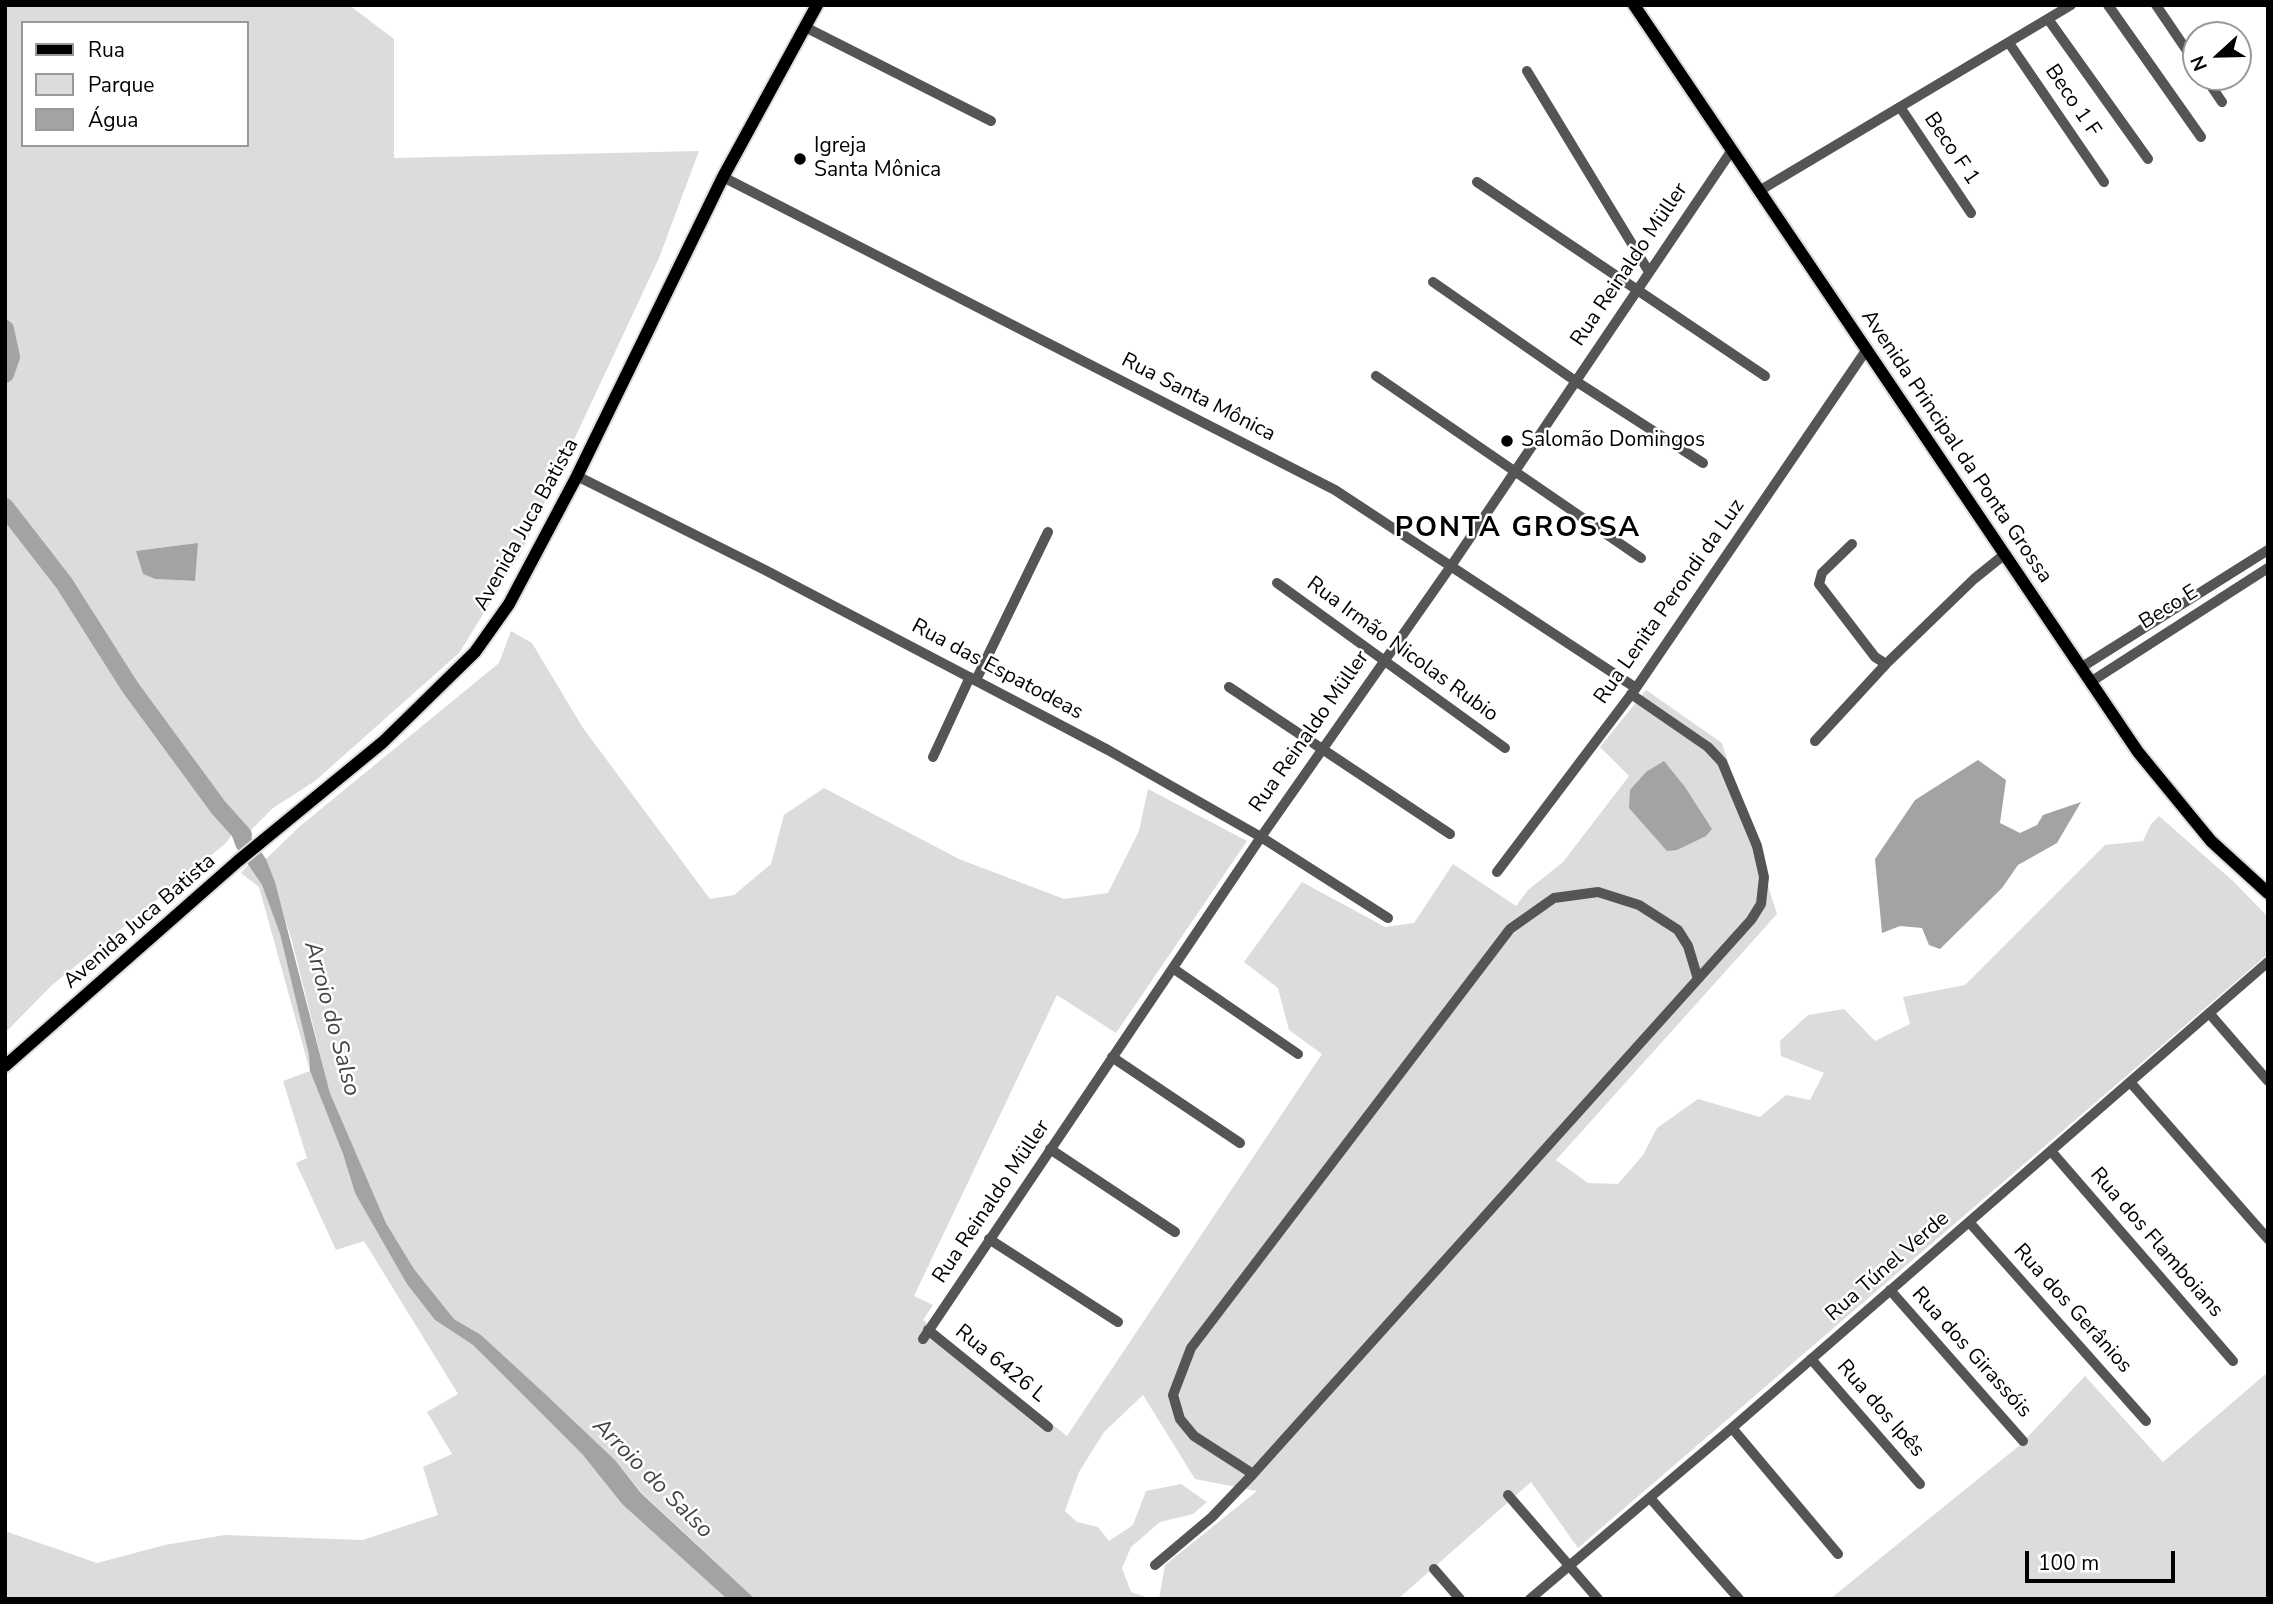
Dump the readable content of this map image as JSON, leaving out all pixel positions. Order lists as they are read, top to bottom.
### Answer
{
  "streets": {
    "main road": ["Avenida Principal da Ponta Grossa", "Avenida Juca Batista"],
    "street": [
      "Beco 1 F",
      "Beco F 1",
      "Rua Reinaldo Müller",
      "Rua Santa Mônica",
      "Rua Lenita Perondi da Luz",
      "Beco E",
      "Rua Irmão Nicolas Rubio",
      "Rua das Espatodeas",
      "Rua dos Flamboians",
      "Rua Túnel Verde",
      "Rua dos Gerânios",
      "Rua dos Girassóis",
      "Rua 6426 L",
      "Rua dos Ipês"
    ]
  },
  "crossings": [
    ["Rua Reinaldo Müller", "Rua Santa Mônica"],
    ["Rua Reinaldo Müller", "Avenida Principal da Ponta Grossa"],
    ["Rua Reinaldo Müller", "Rua Irmão Nicolas Rubio"],
    ["Rua Reinaldo Müller", "Rua das Espatodeas"],
    ["Rua Reinaldo Müller", "Rua 6426 L"],
    ["Rua Santa Mônica", "Avenida Juca Batista"],
    ["Rua Santa Mônica", "Rua Lenita Perondi da Luz"],
    ["Avenida Principal da Ponta Grossa", "Rua Lenita Perondi da Luz"],
    ["Avenida Principal da Ponta Grossa", "Beco E"],
    ["Avenida Juca Batista", "Rua das Espatodeas"],
    ["Rua dos Flamboians", "Rua Túnel Verde"],
    ["Rua Túnel Verde", "Rua dos Gerânios"],
    ["Rua Túnel Verde", "Rua dos Girassóis"],
    ["Rua Túnel Verde", "Rua dos Ipês"]
  ],
  "districts": ["PONTA GROSSA"],
  "water": ["Arroio do Salso"],
  "places": ["Igreja Santa Mônica", "Salomão Domingos"],
  "legend": ["Rua", "Parque", "Água"],
  "scale_bar": "100 m",
  "north": "left"
}
